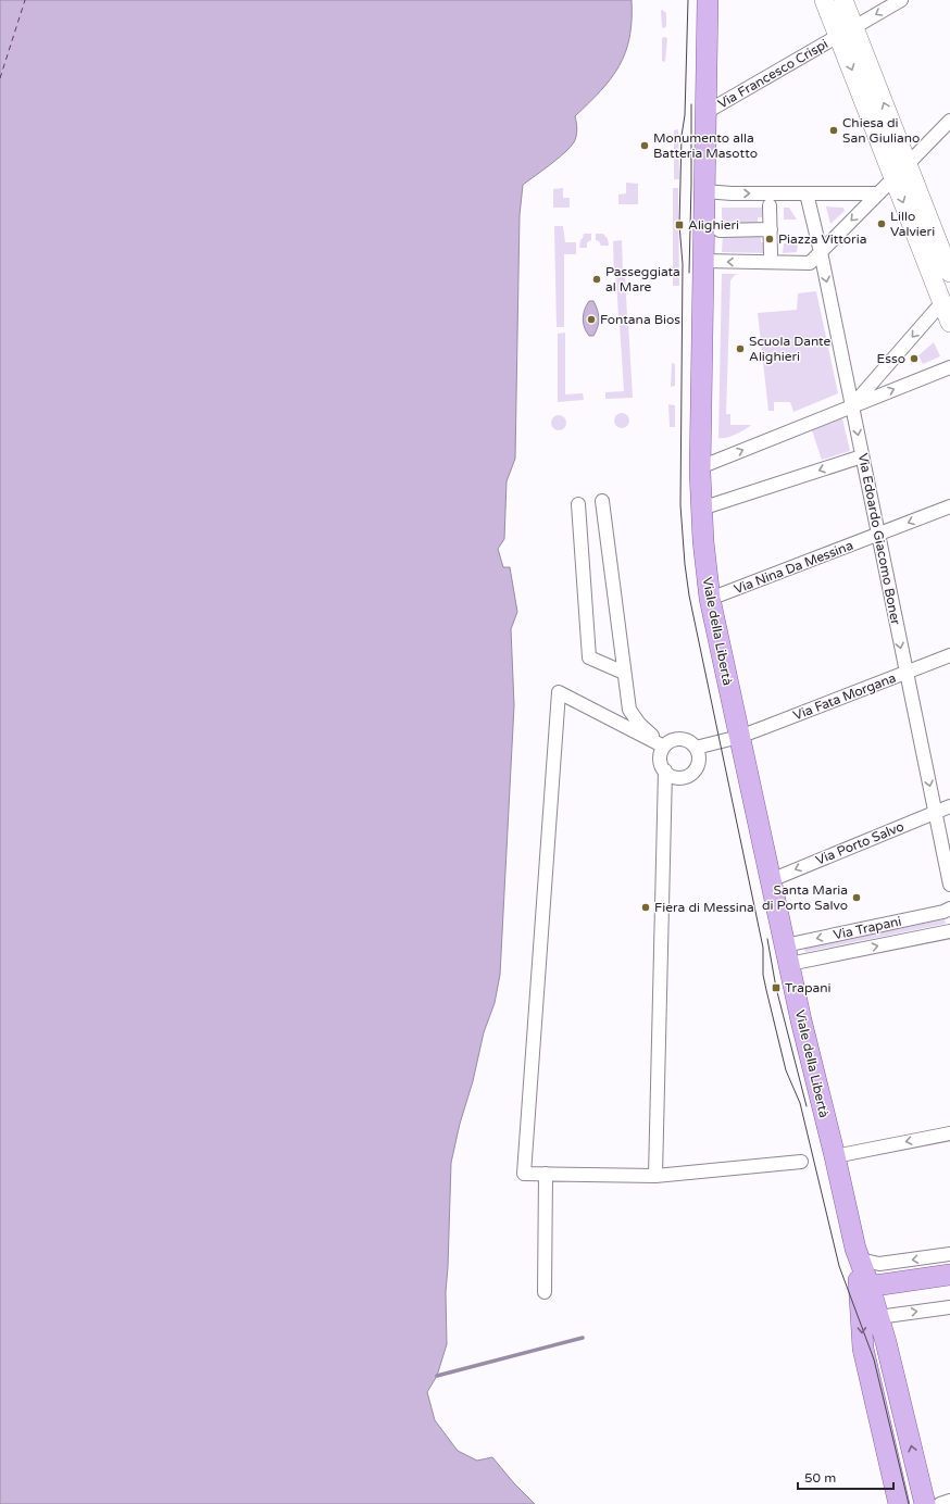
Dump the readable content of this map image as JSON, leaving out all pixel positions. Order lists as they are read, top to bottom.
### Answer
{
  "streets": {
    "main road": ["Viale della Libertà"],
    "street": [
      "Via Francesco Crispi",
      "Via Edoardo Giacomo Boner",
      "Via Nina Da Messina",
      "Via Fata Morgana",
      "Via Porto Salvo",
      "Via Trapani"
    ]
  },
  "crossings": [
    ["Via Francesco Crispi", "Viale della Libertà"],
    ["Via Edoardo Giacomo Boner", "Via Nina Da Messina"],
    ["Via Edoardo Giacomo Boner", "Via Fata Morgana"],
    ["Via Edoardo Giacomo Boner", "Via Porto Salvo"],
    ["Via Nina Da Messina", "Viale della Libertà"],
    ["Viale della Libertà", "Via Fata Morgana"],
    ["Viale della Libertà", "Via Porto Salvo"],
    ["Viale della Libertà", "Via Trapani"]
  ],
  "one_way": ["Via Edoardo Giacomo Boner", "Via Porto Salvo"],
  "places": {
    "other": [
      "Chiesa di San Giuliano",
      "Monumento alla Batteria Masotto",
      "Lillo Valvieri",
      "Piazza Vittoria",
      "Passeggiata al Mare",
      "Fontana Bios",
      "Scuola Dante Alighieri",
      "Esso",
      "Santa Maria di Porto Salvo",
      "Fiera di Messina"
    ],
    "transit": ["Alighieri", "Trapani"]
  },
  "scale_bar": "50 m"
}
